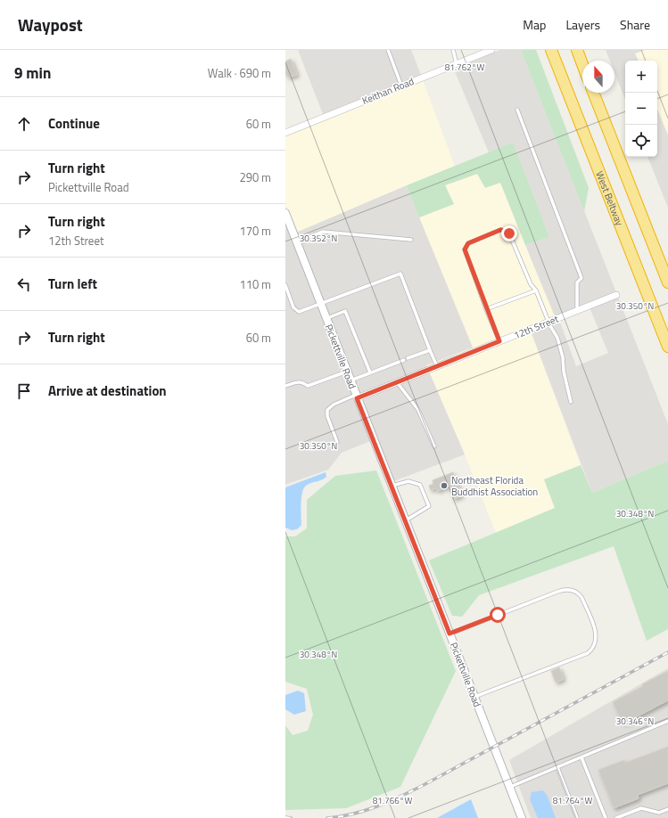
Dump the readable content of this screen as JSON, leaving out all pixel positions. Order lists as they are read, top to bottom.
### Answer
{
  "streets": {
    "highway": ["West Beltway"],
    "street": ["Keithan Road", "12th Street", "Pickettville Road"]
  },
  "crossings": [
    ["12th Street", "Pickettville Road"]
  ],
  "places": ["Northeast Florida Buddhist Association"],
  "north": "top",
  "page": {
    "header": "Waypost",
    "nav": ["Map", "Layers", "Share"],
    "heading": ["9 min", "Walk · 690 m"],
    "map_buttons": ["+", "−"],
    "list": [
      ["Continue", "60 m"],
      ["Turn right", "Pickettville Road", "290 m"],
      ["Turn right", "12th Street", "170 m"],
      ["Turn left", "110 m"],
      ["Turn right", "60 m"],
      "Arrive at destination"
    ]
  },
  "coordinates": [
    "81.762°W",
    "30.352°N",
    "30.350°N",
    "30.348°N",
    "30.346°N",
    "81.766°W",
    "81.764°W"
  ]
}
